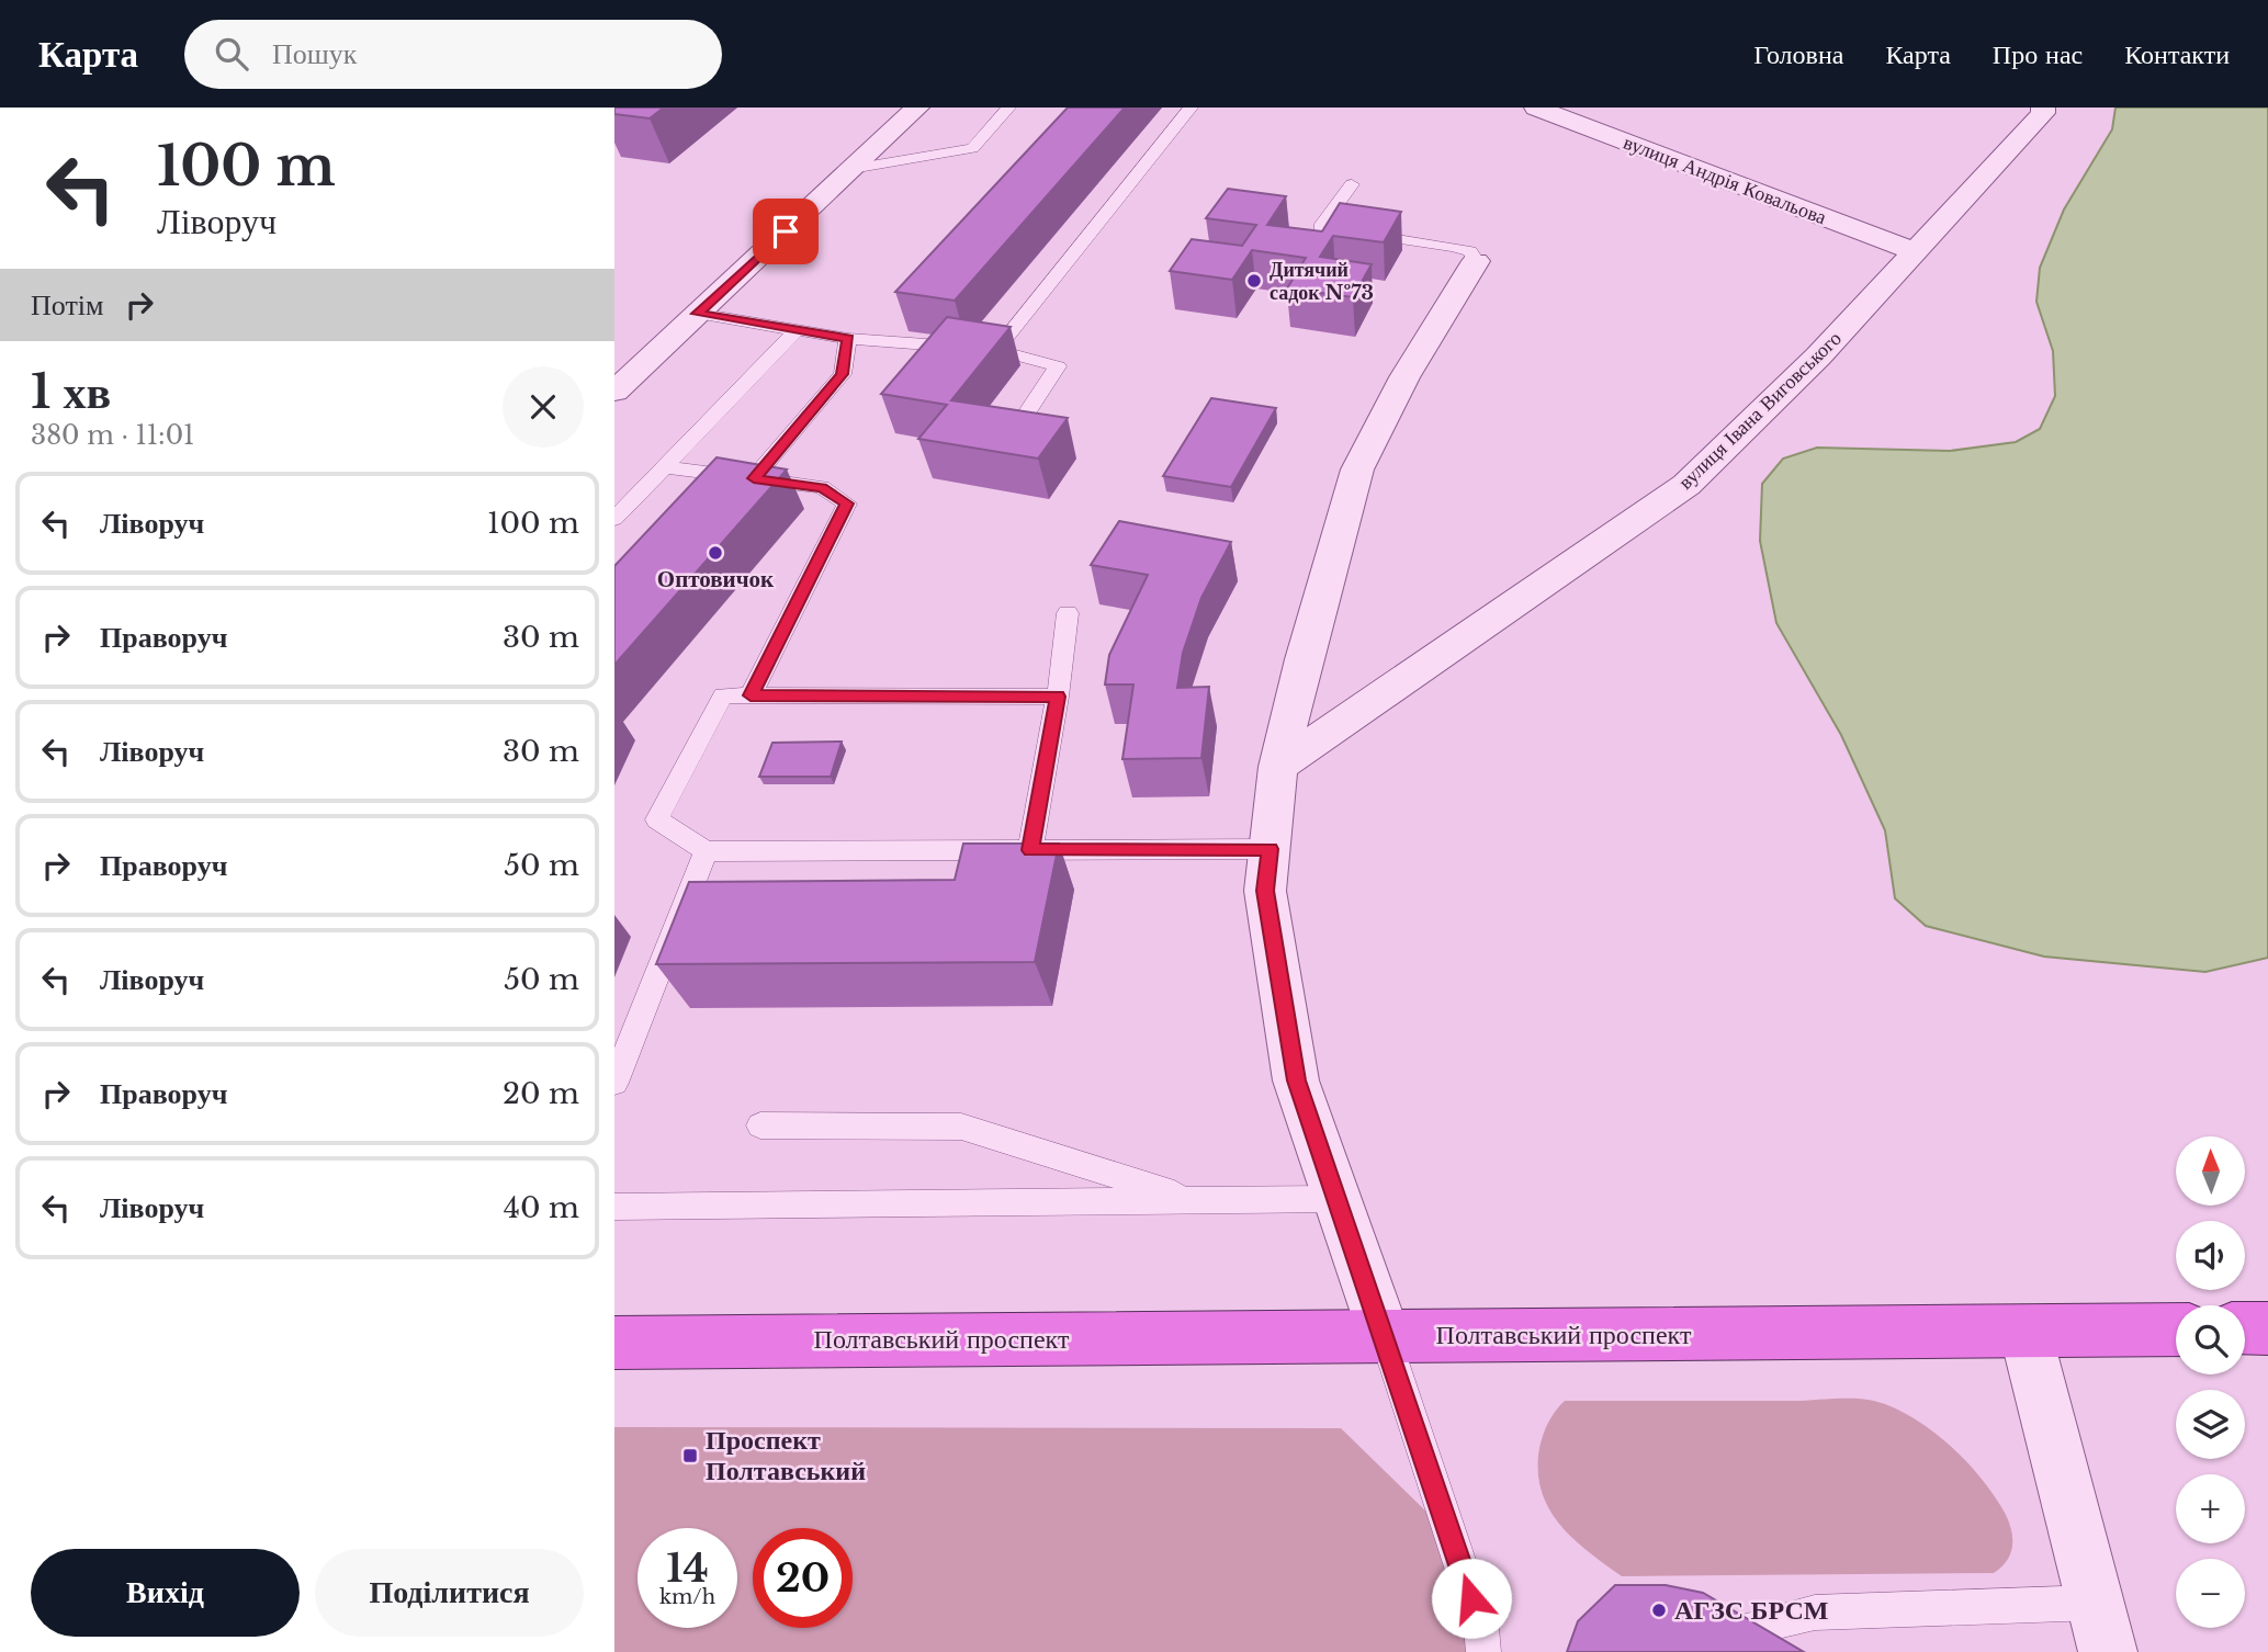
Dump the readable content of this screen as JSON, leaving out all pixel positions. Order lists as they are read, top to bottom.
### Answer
{
  "streets": {
    "highway": ["Полтавський проспект"],
    "street": ["вулиця Андрія Ковальова", "вулиця Івана Виговського"]
  },
  "crossings": [
    ["вулиця Андрія Ковальова", "вулиця Івана Виговського"]
  ],
  "places": {
    "other": ["Дитячий садок №73", "Оптовичок", "АГЗС БРСМ"],
    "transit": ["Проспект Полтавський"]
  },
  "north": "top",
  "page": {
    "header": "Карта",
    "search": "Пошук",
    "nav": [
      "Головна",
      "Карта",
      "Про нас",
      "Контакти"
    ],
    "turn": ["100 m", "Ліворуч"],
    "then": "Потім",
    "heading": ["1 хв", "380 m · 11:01"],
    "list": [
      {
        "name": "Ліворуч",
        "value": "100 m"
      },
      {
        "name": "Праворуч",
        "value": "30 m"
      },
      {
        "name": "Ліворуч",
        "value": "30 m"
      },
      {
        "name": "Праворуч",
        "value": "50 m"
      },
      {
        "name": "Ліворуч",
        "value": "50 m"
      },
      {
        "name": "Праворуч",
        "value": "20 m"
      },
      {
        "name": "Ліворуч",
        "value": "40 m"
      }
    ],
    "map_buttons": ["+", "−"],
    "speed": "14 km/h",
    "limit": "20",
    "buttons": ["Вихід", "Поділитися"]
  }
}
